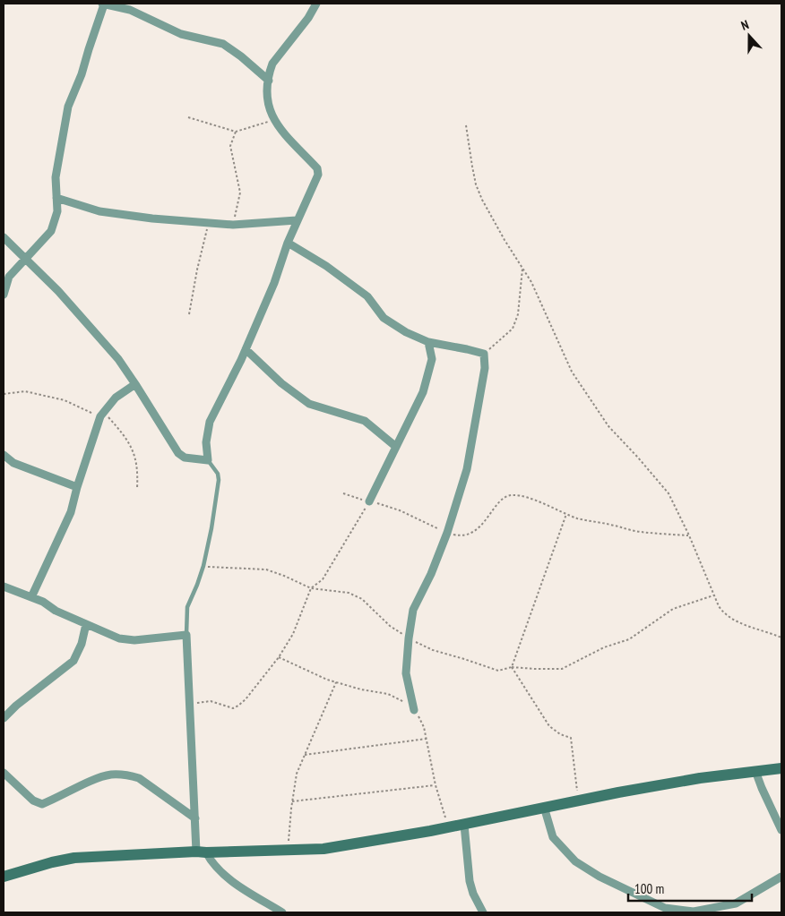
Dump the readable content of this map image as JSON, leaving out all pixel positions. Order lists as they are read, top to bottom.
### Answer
{
  "scale_bar": "100 m",
  "north": "top"
}
